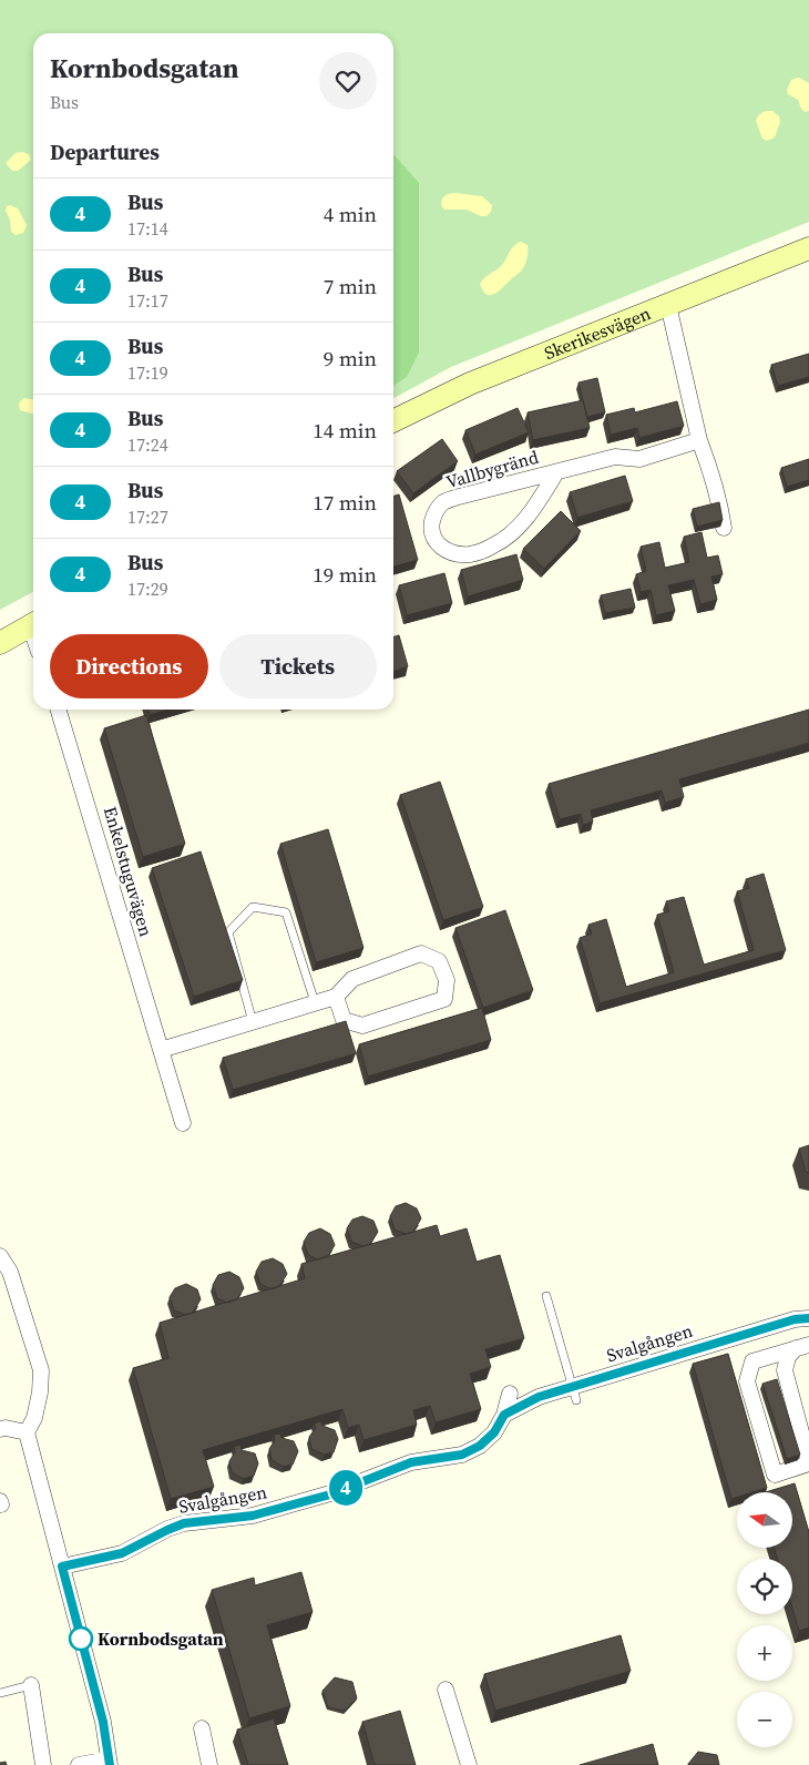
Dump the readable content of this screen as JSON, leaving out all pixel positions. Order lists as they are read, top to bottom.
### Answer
{
  "streets": {
    "street": [
      "Skerikesvägen",
      "Vallbygränd",
      "Enkelstuguvägen",
      "Svalgången"
    ]
  },
  "places": ["Kornbodsgatan"],
  "lines": ["bus line 4"],
  "north": "left",
  "page": {
    "on_map": "4",
    "heading": [
      ["Kornbodsgatan", "Bus"],
      "Departures"
    ],
    "list": [
      {
        "mark": "4",
        "name": "Bus",
        "note": "17:14",
        "value": "4 min"
      },
      {
        "mark": "4",
        "name": "Bus",
        "note": "17:17",
        "value": "7 min"
      },
      {
        "mark": "4",
        "name": "Bus",
        "note": "17:19",
        "value": "9 min"
      },
      {
        "mark": "4",
        "name": "Bus",
        "note": "17:24",
        "value": "14 min"
      },
      {
        "mark": "4",
        "name": "Bus",
        "note": "17:27",
        "value": "17 min"
      },
      {
        "mark": "4",
        "name": "Bus",
        "note": "17:29",
        "value": "19 min"
      }
    ],
    "buttons": ["Directions", "Tickets"],
    "map_buttons": ["+", "−"]
  }
}
